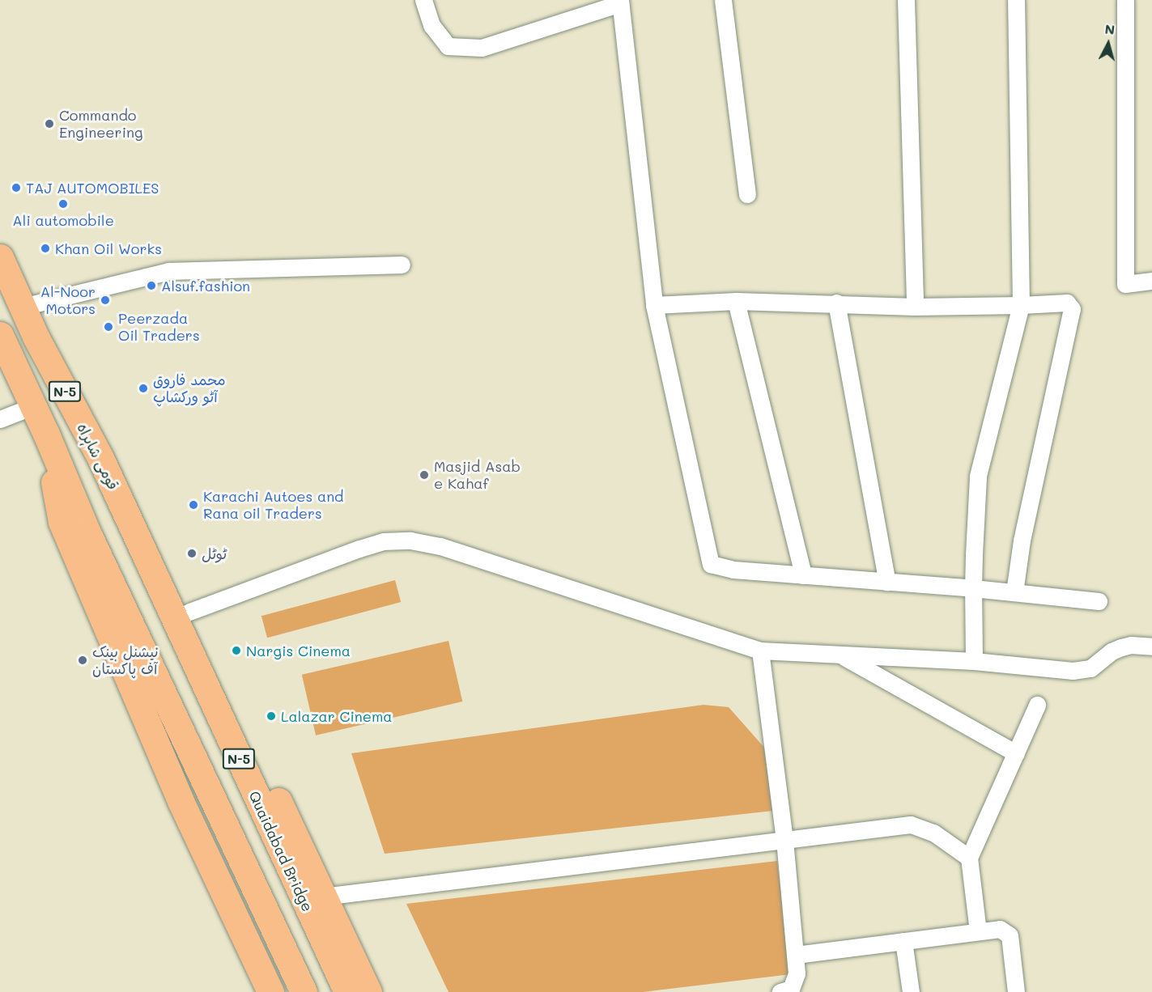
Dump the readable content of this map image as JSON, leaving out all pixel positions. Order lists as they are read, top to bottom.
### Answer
{
  "streets": {
    "highway": ["N-5", "قومی شاہراہ", "Quaidabad Bridge"]
  },
  "crossings": [
    ["قومی شاہراہ", "Quaidabad Bridge"]
  ],
  "places": [
    "Commando Engineering",
    "TAJ AUTOMOBILES",
    "Ali automobile",
    "Khan Oil Works",
    "Alsuf.fashion",
    "Al-Noor Motors",
    "Peerzada Oil Traders",
    "محمد فاروق آٹو ورکشاپ",
    "Masjid Asab e Kahaf",
    "Karachi Autoes and Rana oil Traders",
    "ٹوٹل",
    "Nargis Cinema",
    "نیشنل بینک آف پاکستان",
    "Lalazar Cinema"
  ],
  "north": "top"
}
